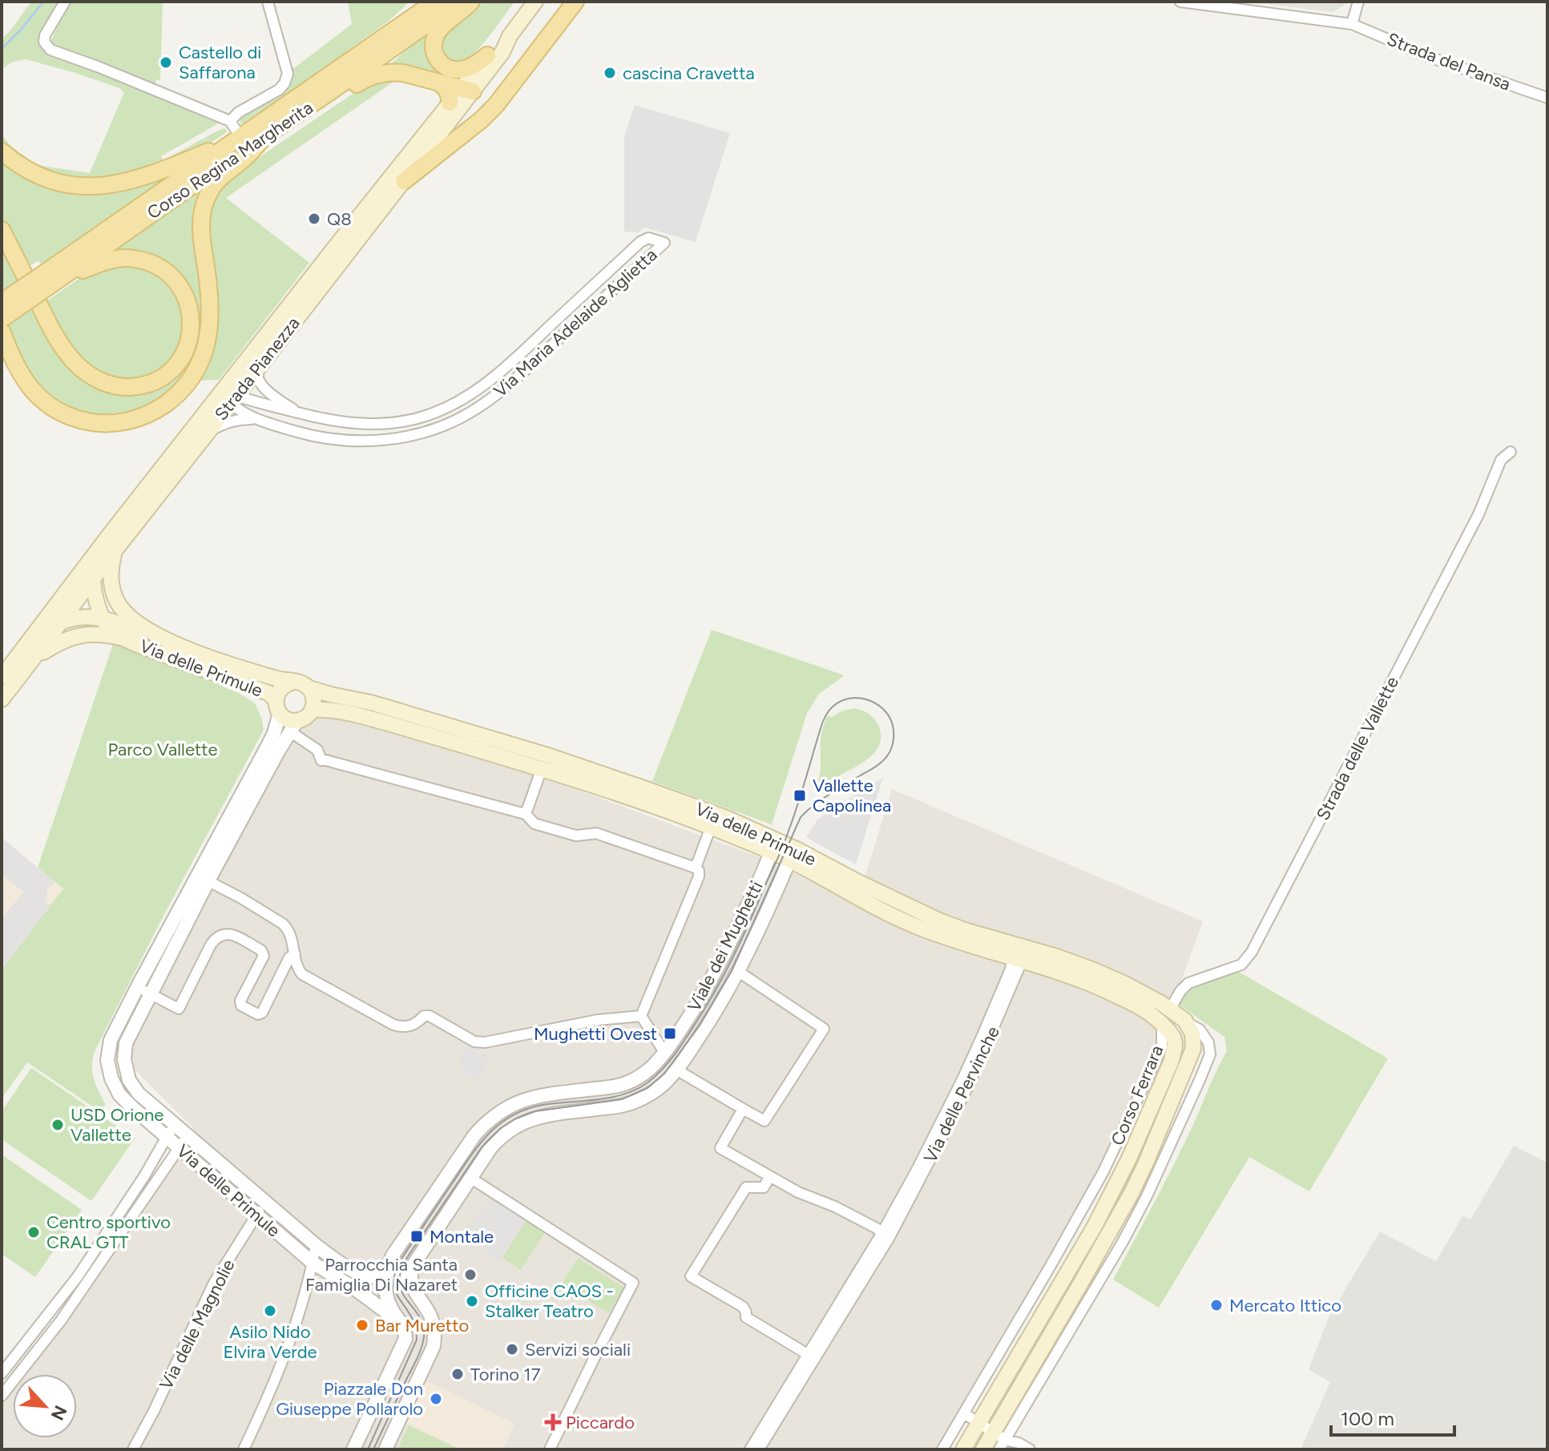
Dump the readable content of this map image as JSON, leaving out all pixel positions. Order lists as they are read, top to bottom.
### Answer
{
  "streets": {
    "main road": [
      "Corso Regina Margherita",
      "Strada Pianezza",
      "Via delle Primule",
      "Corso Ferrara"
    ],
    "street": [
      "Strada del Pansa",
      "Via Maria Adelaide Aglietta",
      "Strada delle Vallette",
      "Viale dei Mughetti",
      "Via delle Pervinche",
      "Via delle Magnolie"
    ]
  },
  "crossings": [
    ["Via Maria Adelaide Aglietta", "Strada Pianezza"],
    ["Strada Pianezza", "Via delle Primule"],
    ["Via delle Primule", "Strada delle Vallette"],
    ["Via delle Primule", "Viale dei Mughetti"],
    ["Via delle Primule", "Via delle Pervinche"],
    ["Via delle Primule", "Corso Ferrara"],
    ["Via delle Primule", "Via delle Magnolie"]
  ],
  "parks": ["Parco Vallette"],
  "places": {
    "other": [
      "Castello di Saffarona",
      "cascina Cravetta",
      "Q8",
      "USD Orione Vallette",
      "Centro sportivo CRAL GTT",
      "Parrocchia Santa Famiglia Di Nazaret",
      "Officine CAOS - Stalker Teatro",
      "Mercato Ittico",
      "Asilo Nido Elvira Verde",
      "Bar Muretto",
      "Servizi sociali",
      "Torino 17",
      "Piazzale Don Giuseppe Pollarolo"
    ],
    "transit": ["Vallette Capolinea", "Mughetti Ovest", "Montale"],
    "health": ["Piccardo"]
  },
  "scale_bar": "100 m",
  "north": "bottom right"
}
